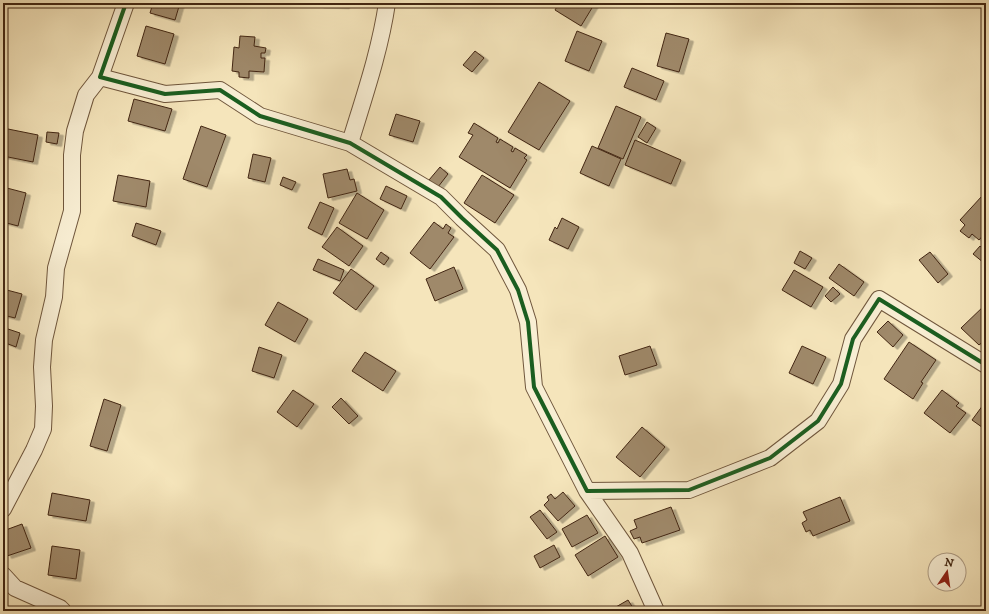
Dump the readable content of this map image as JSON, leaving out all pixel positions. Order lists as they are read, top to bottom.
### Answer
{
  "north": "top"
}
